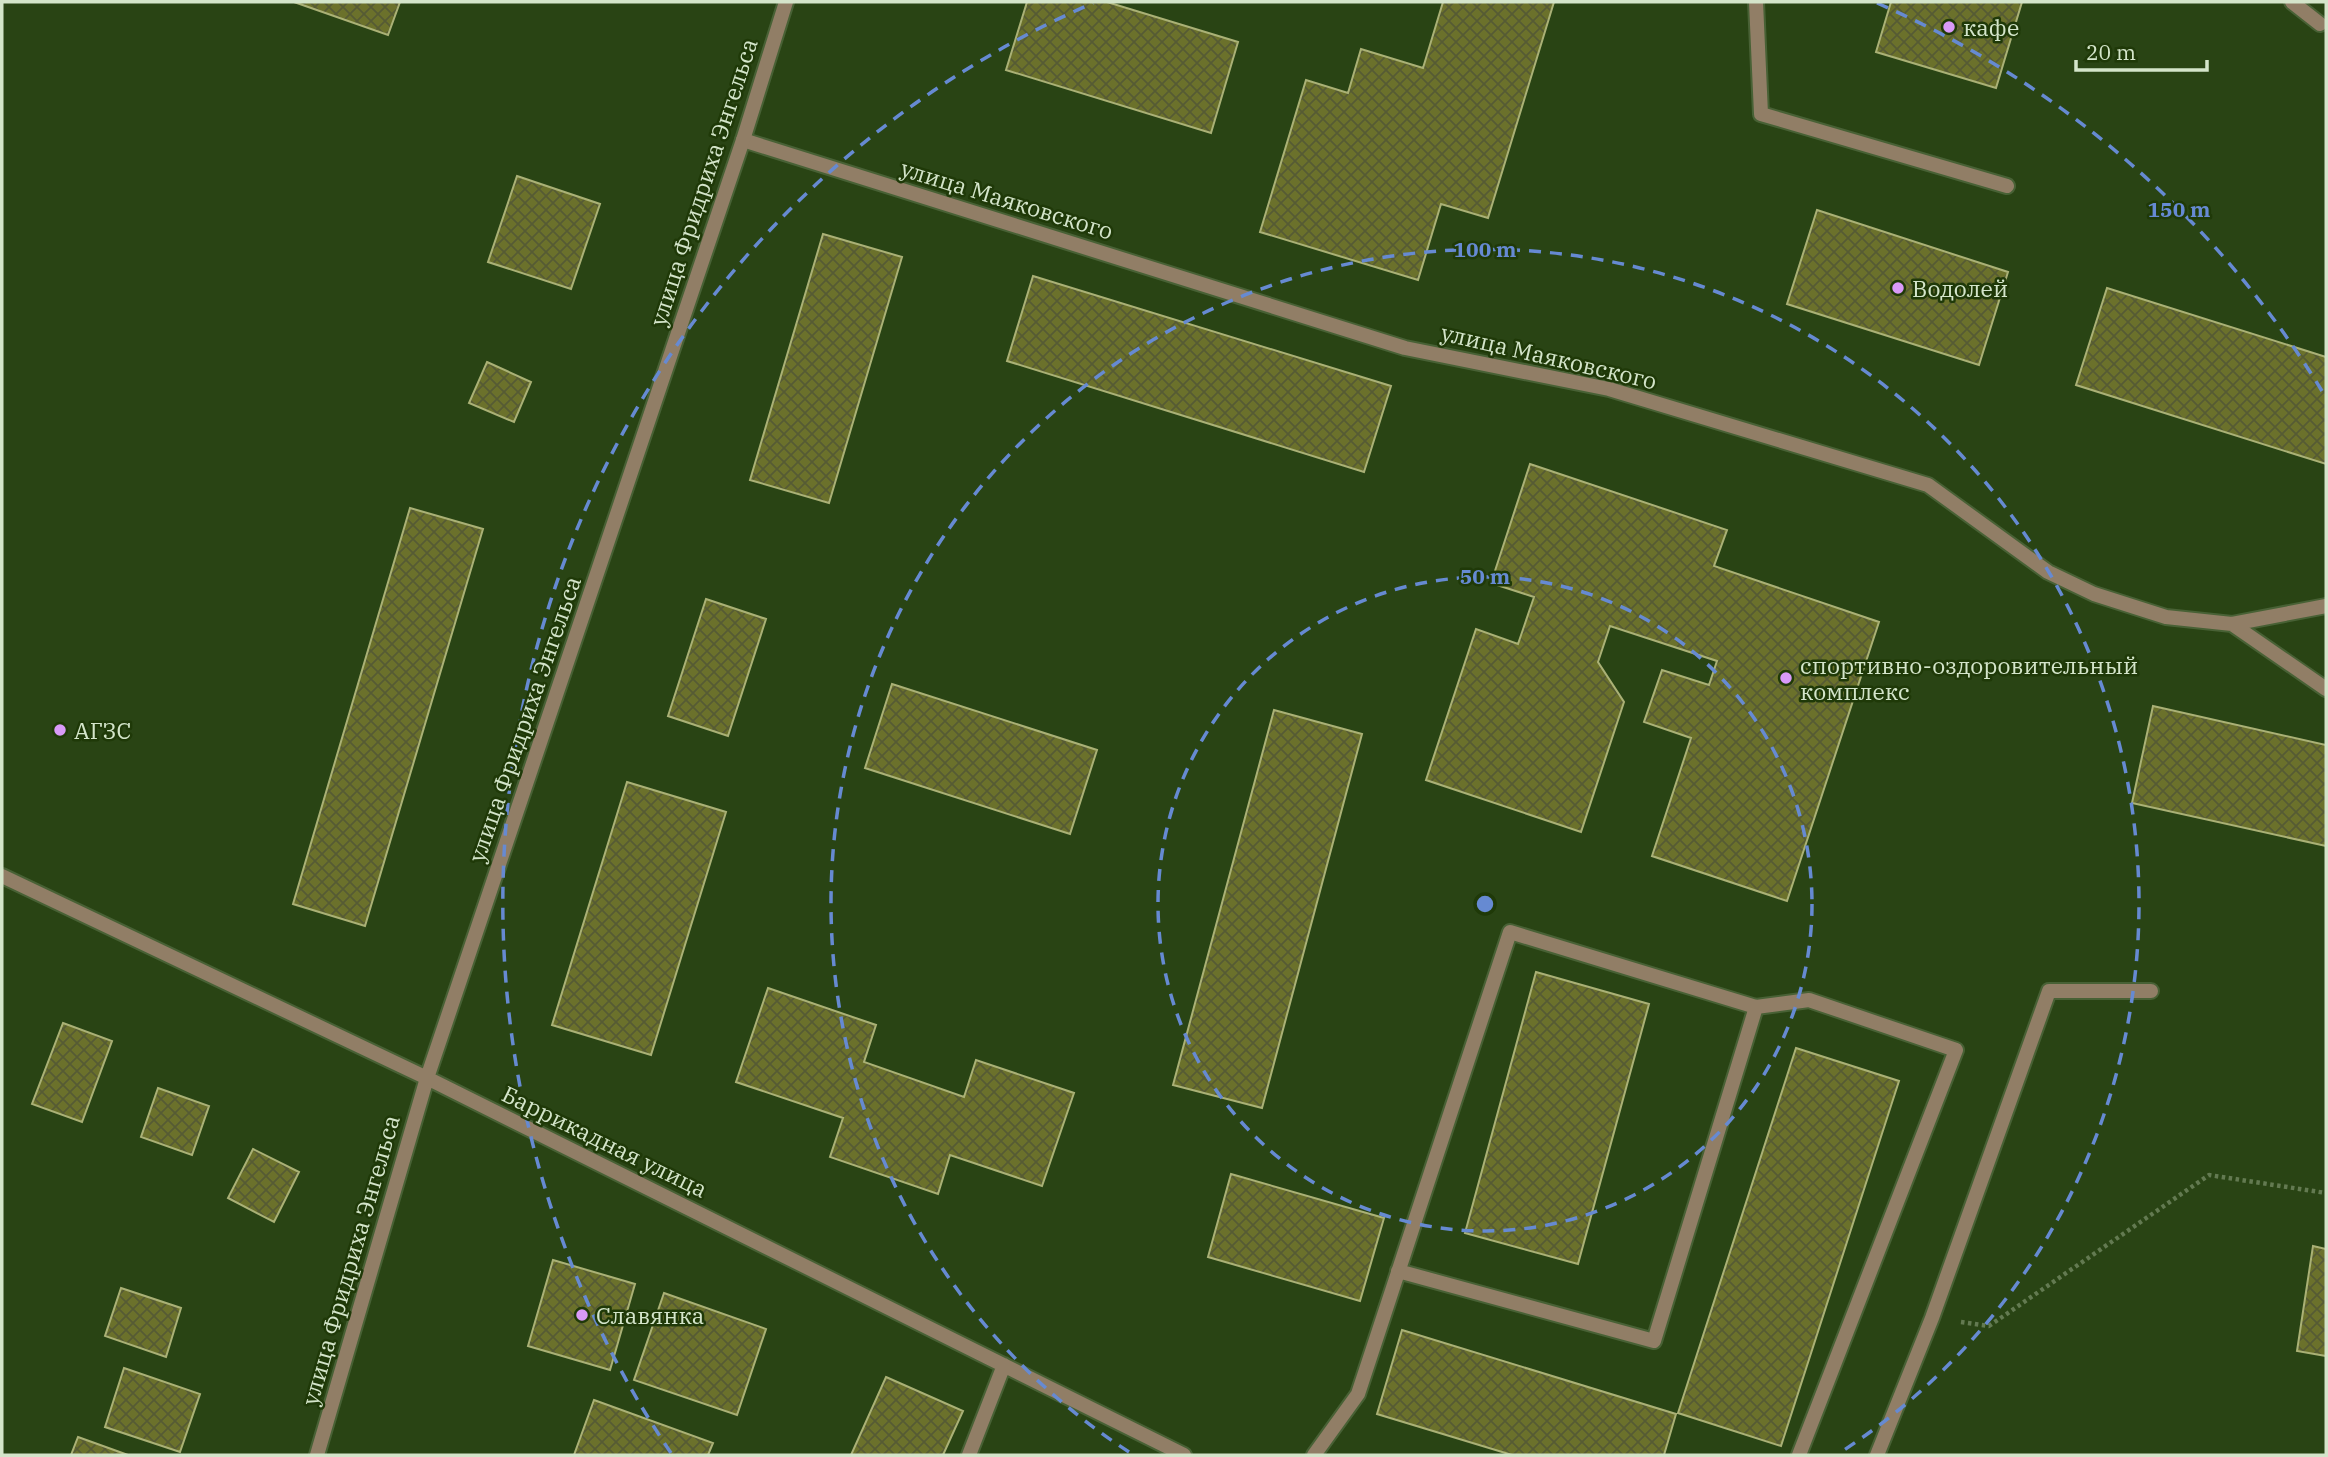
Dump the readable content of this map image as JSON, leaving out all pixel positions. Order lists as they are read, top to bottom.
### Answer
{
  "streets": {
    "street": ["улица Фридриха Энгельса", "улица Маяковского", "Баррикадная улица"]
  },
  "crossings": [
    ["улица Фридриха Энгельса", "улица Маяковского"],
    ["улица Фридриха Энгельса", "Баррикадная улица"]
  ],
  "places": [
    "кафе",
    "Водолей",
    "спортивно-оздоровительный комплекс",
    "АГЗС",
    "Славянка"
  ],
  "scale_bar": "20 m",
  "rings": ["150 m", "100 m", "50 m"]
}
